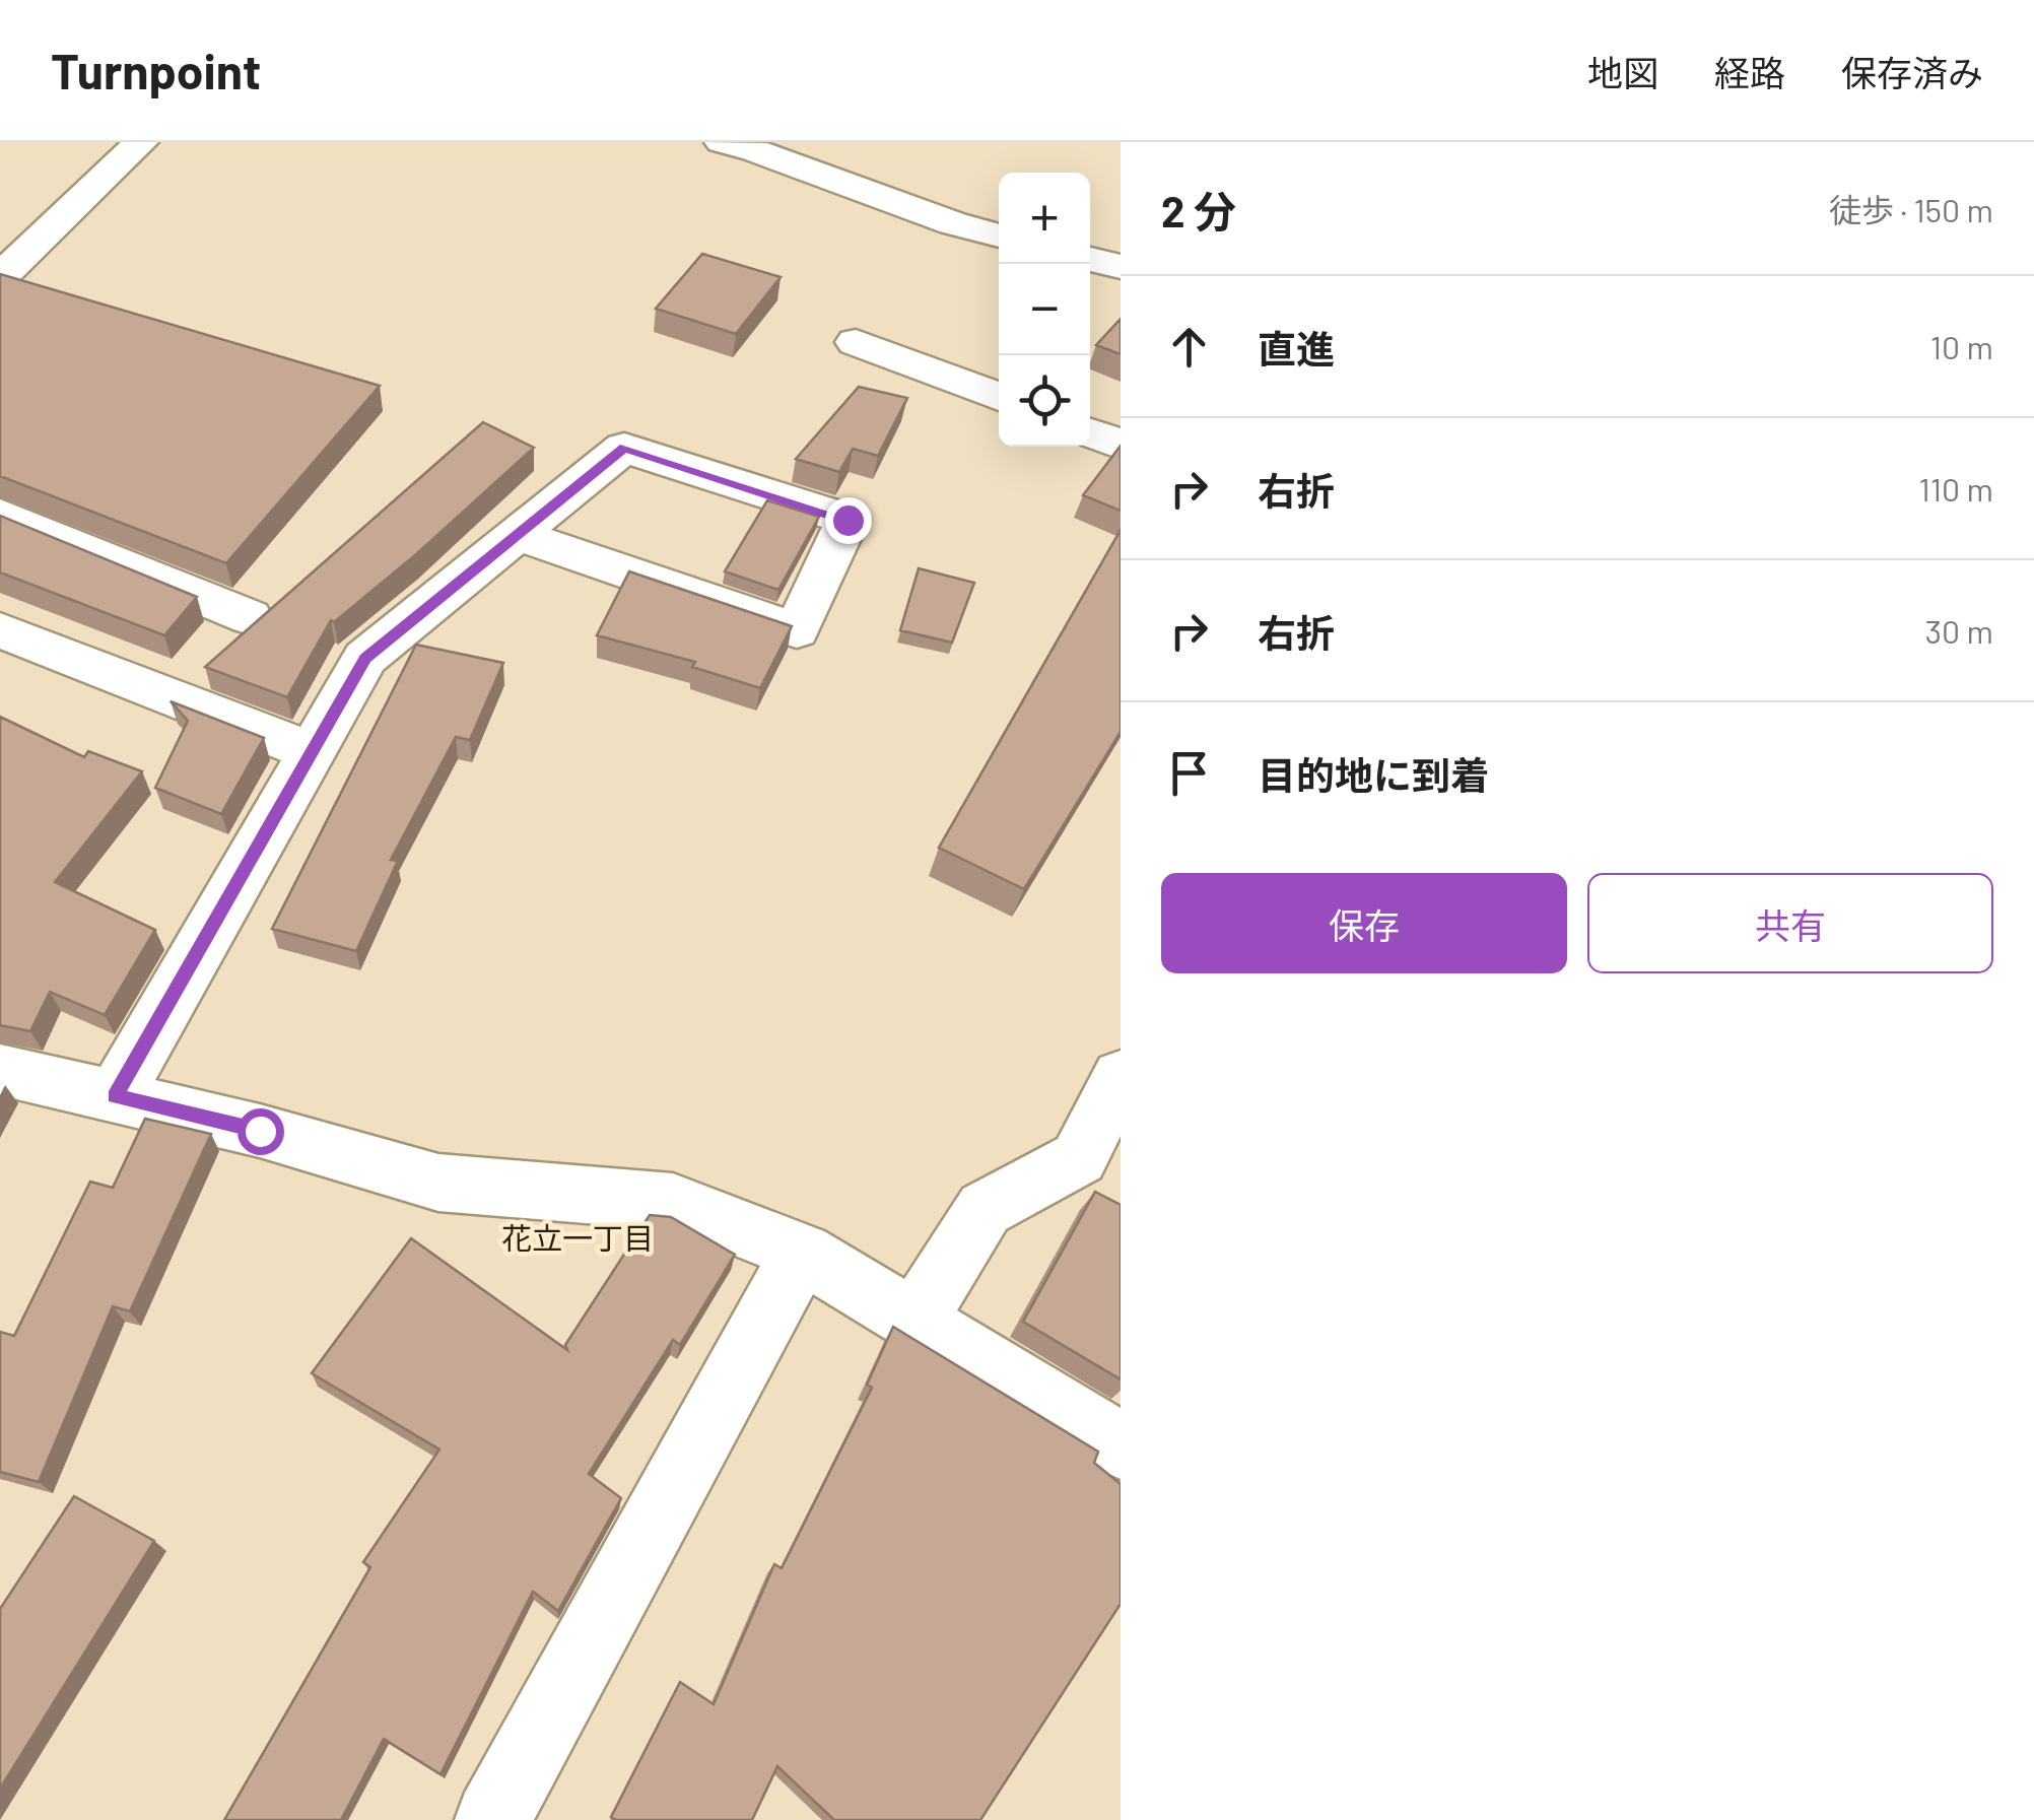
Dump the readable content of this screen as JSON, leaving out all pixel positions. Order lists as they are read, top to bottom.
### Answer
{
  "districts": ["花立一丁目"],
  "page": {
    "header": "Turnpoint",
    "nav": ["地図", "経路", "保存済み"],
    "heading": ["2 分", "徒歩 · 150 m"],
    "map_buttons": ["+", "−"],
    "list": [
      ["直進", "10 m"],
      ["右折", "110 m"],
      ["右折", "30 m"],
      "目的地に到着"
    ],
    "buttons": ["保存", "共有"]
  }
}
